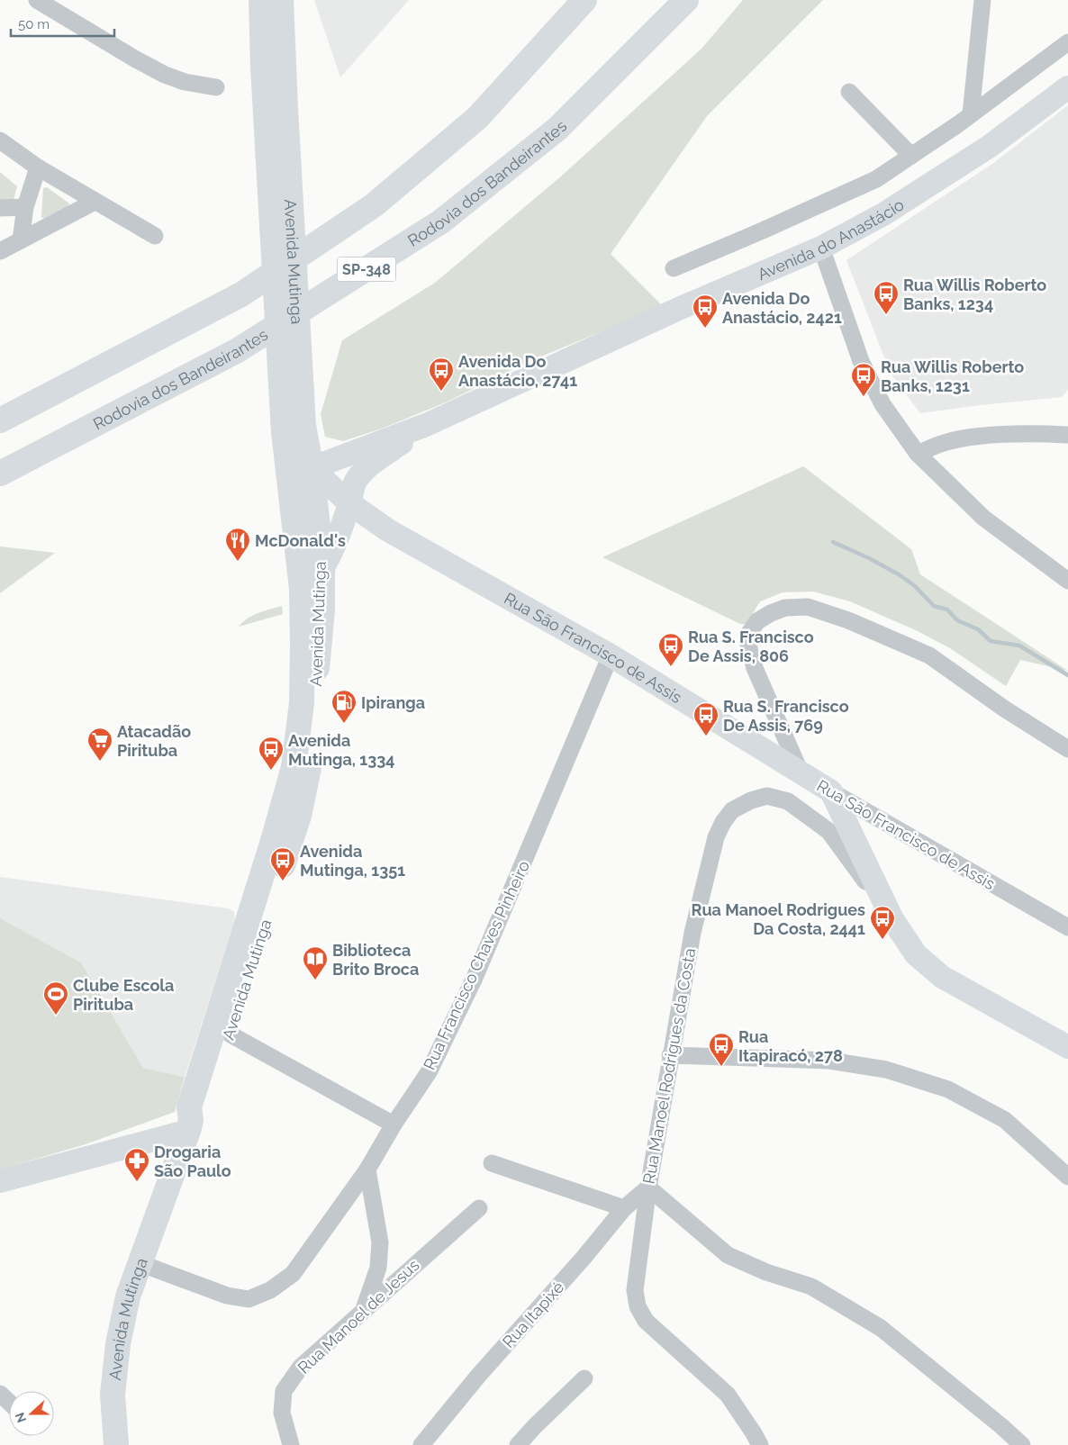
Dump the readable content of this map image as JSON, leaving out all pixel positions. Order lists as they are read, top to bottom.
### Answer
{
  "streets": {
    "main road": ["Rodovia dos Bandeirantes", "Avenida Mutinga", "SP-348"],
    "street": [
      "Avenida do Anastácio",
      "Rua São Francisco de Assis",
      "Rua Francisco Chaves Pinheiro",
      "Rua Manoel Rodrigues da Costa",
      "Rua Itapixé",
      "Rua Manoel de Jesus"
    ]
  },
  "crossings": [
    ["Avenida do Anastácio", "Avenida Mutinga"],
    ["Avenida do Anastácio", "Rua São Francisco de Assis"],
    ["Avenida Mutinga", "Rua São Francisco de Assis"],
    ["Avenida Mutinga", "Rua Francisco Chaves Pinheiro"],
    ["Rua São Francisco de Assis", "Rua Francisco Chaves Pinheiro"],
    ["Rua Manoel Rodrigues da Costa", "Rua Itapixé"]
  ],
  "places": {
    "bus stop": [
      "Rua Willis Roberto Banks, 1234",
      "Avenida Do Anastácio, 2421",
      "Avenida Do Anastácio, 2741",
      "Rua Willis Roberto Banks, 1231",
      "Rua S. Francisco De Assis, 806",
      "Rua S. Francisco De Assis, 769",
      "Avenida Mutinga, 1334",
      "Avenida Mutinga, 1351",
      "Rua Manoel Rodrigues Da Costa, 2441",
      "Rua Itapiracó, 278"
    ],
    "restaurant": ["McDonald's"],
    "fuel station": ["Ipiranga"],
    "supermarket": ["Atacadão Pirituba"],
    "library": ["Biblioteca Brito Broca"],
    "sports": ["Clube Escola Pirituba"],
    "pharmacy": ["Drogaria São Paulo"]
  },
  "scale_bar": "50 m",
  "north": "left"
}
